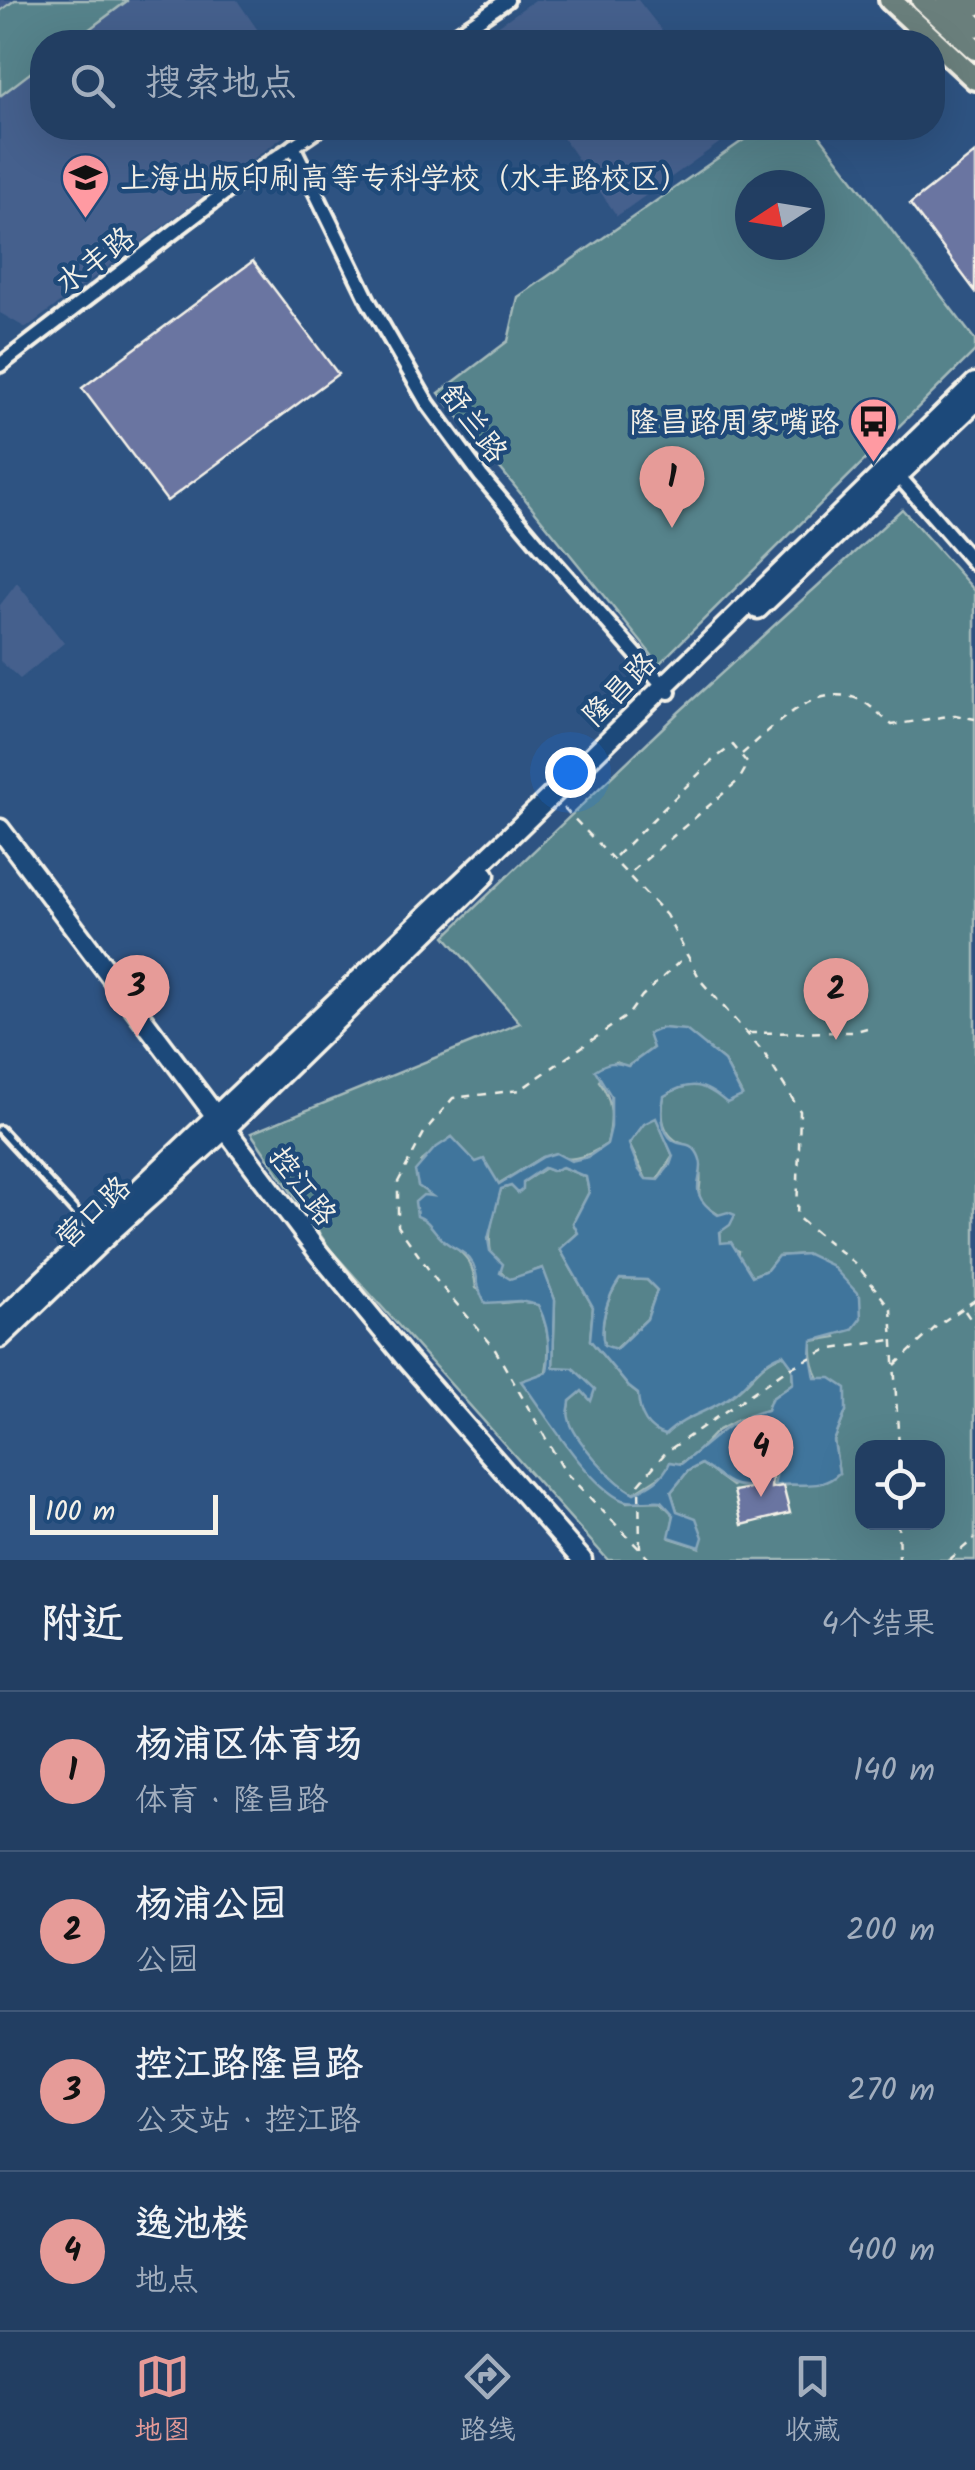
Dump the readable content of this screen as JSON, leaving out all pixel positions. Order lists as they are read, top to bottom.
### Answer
{
  "streets": {
    "main road": ["隆昌路", "控江路", "营口路"],
    "street": ["水丰路", "舒兰路"]
  },
  "crossings": [
    ["水丰路", "舒兰路"],
    ["舒兰路", "隆昌路"],
    ["隆昌路", "控江路"],
    ["隆昌路", "营口路"],
    ["控江路", "营口路"]
  ],
  "places": {
    "school or university": ["上海出版印刷高等专科学校（水丰路校区）"],
    "bus stop": ["隆昌路周家嘴路"]
  },
  "scale_bar": "100 m",
  "north": "left",
  "page": {
    "search": "搜索地点",
    "pins": [
      "1",
      "3",
      "2",
      "4"
    ],
    "scale": "100 m",
    "heading": ["附近", "4个结果"],
    "list": [
      {
        "mark": "1",
        "name": "杨浦区体育场",
        "note": "体育 · 隆昌路",
        "value": "140 m"
      },
      {
        "mark": "2",
        "name": "杨浦公园",
        "note": "公园",
        "value": "200 m"
      },
      {
        "mark": "3",
        "name": "控江路隆昌路",
        "note": "公交站 · 控江路",
        "value": "270 m"
      },
      {
        "mark": "4",
        "name": "逸池楼",
        "note": "地点",
        "value": "400 m"
      }
    ],
    "nav": ["地图", "路线", "收藏"]
  }
}
